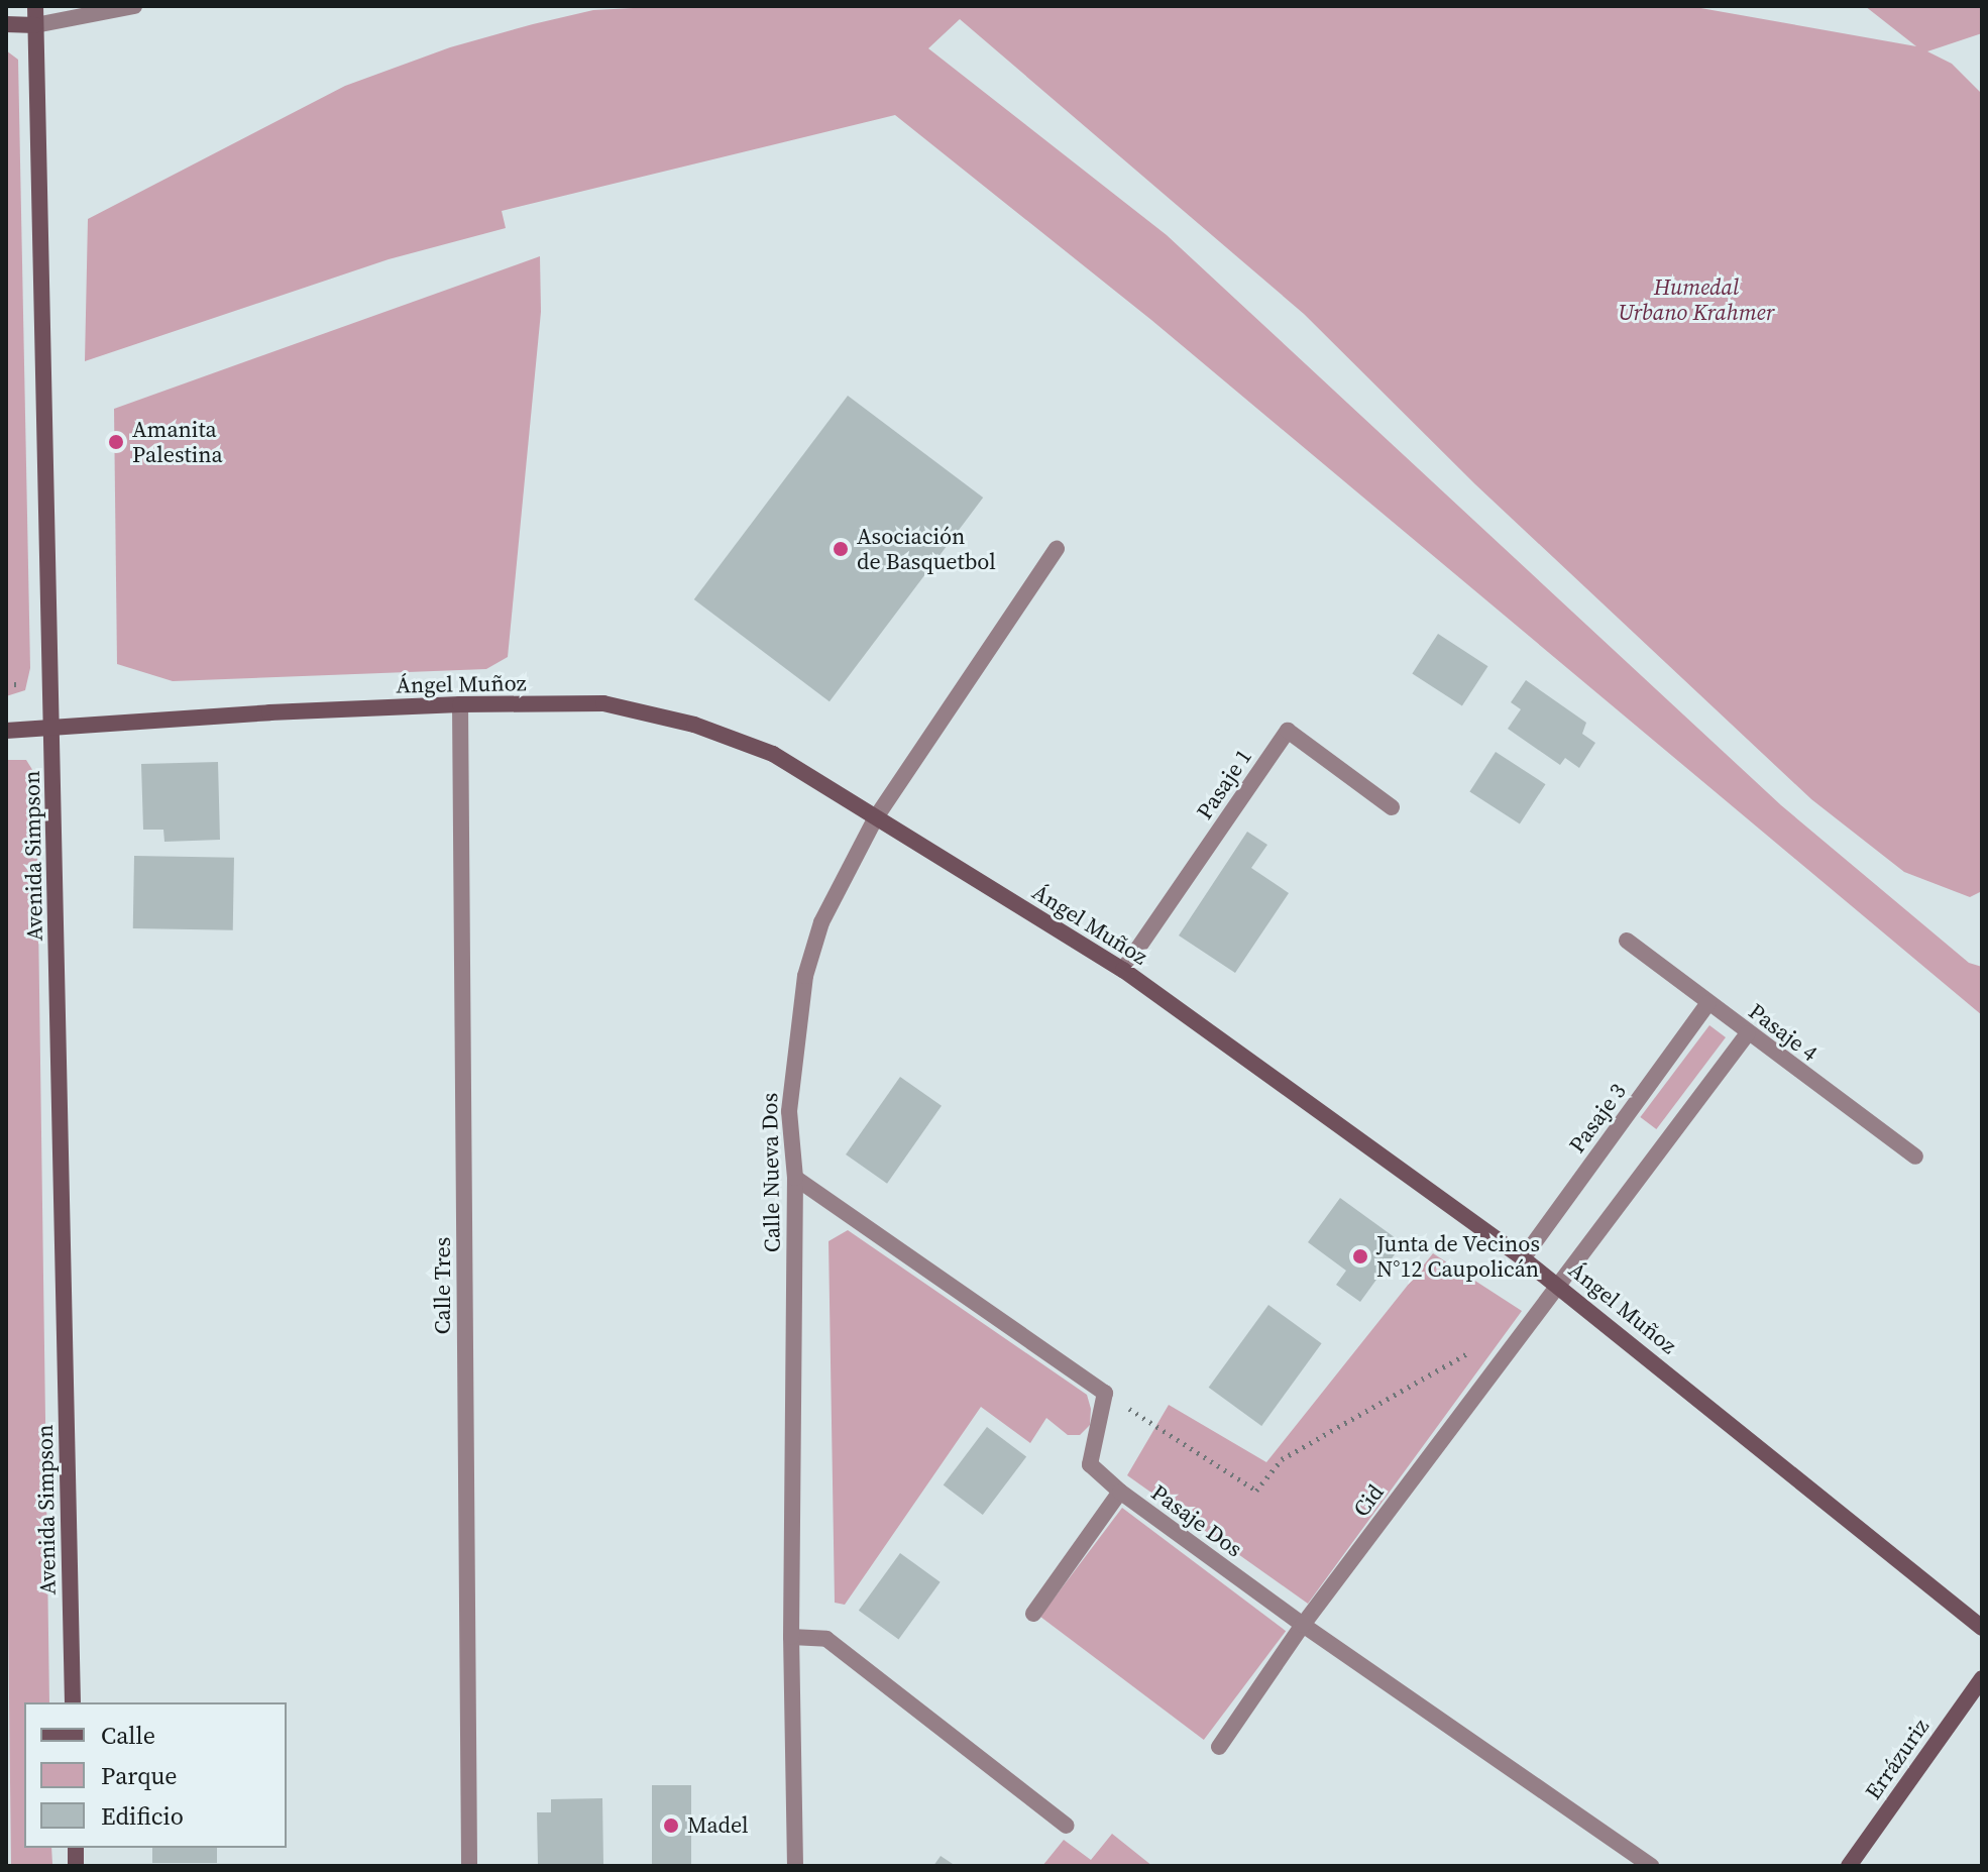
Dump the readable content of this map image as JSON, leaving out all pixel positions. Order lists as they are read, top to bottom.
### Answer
{
  "streets": {
    "street": [
      "Ángel Muñoz",
      "Pasaje 1",
      "Avenida Simpson",
      "Pasaje 4",
      "Pasaje 3",
      "Calle Nueva Dos",
      "Calle Tres",
      "Cid",
      "Pasaje Dos",
      "Errázuriz"
    ]
  },
  "crossings": [
    ["Ángel Muñoz", "Pasaje 1"],
    ["Ángel Muñoz", "Avenida Simpson"],
    ["Ángel Muñoz", "Pasaje 3"],
    ["Ángel Muñoz", "Calle Nueva Dos"],
    ["Ángel Muñoz", "Calle Tres"],
    ["Ángel Muñoz", "Cid"],
    ["Pasaje 4", "Pasaje 3"],
    ["Cid", "Pasaje Dos"]
  ],
  "parks": ["Humedal Urbano Krahmer"],
  "places": [
    "Amanita Palestina",
    "Asociación de Basquetbol",
    "Junta de Vecinos N°12 Caupolicán",
    "Madel"
  ],
  "legend": ["Calle", "Parque", "Edificio"]
}
